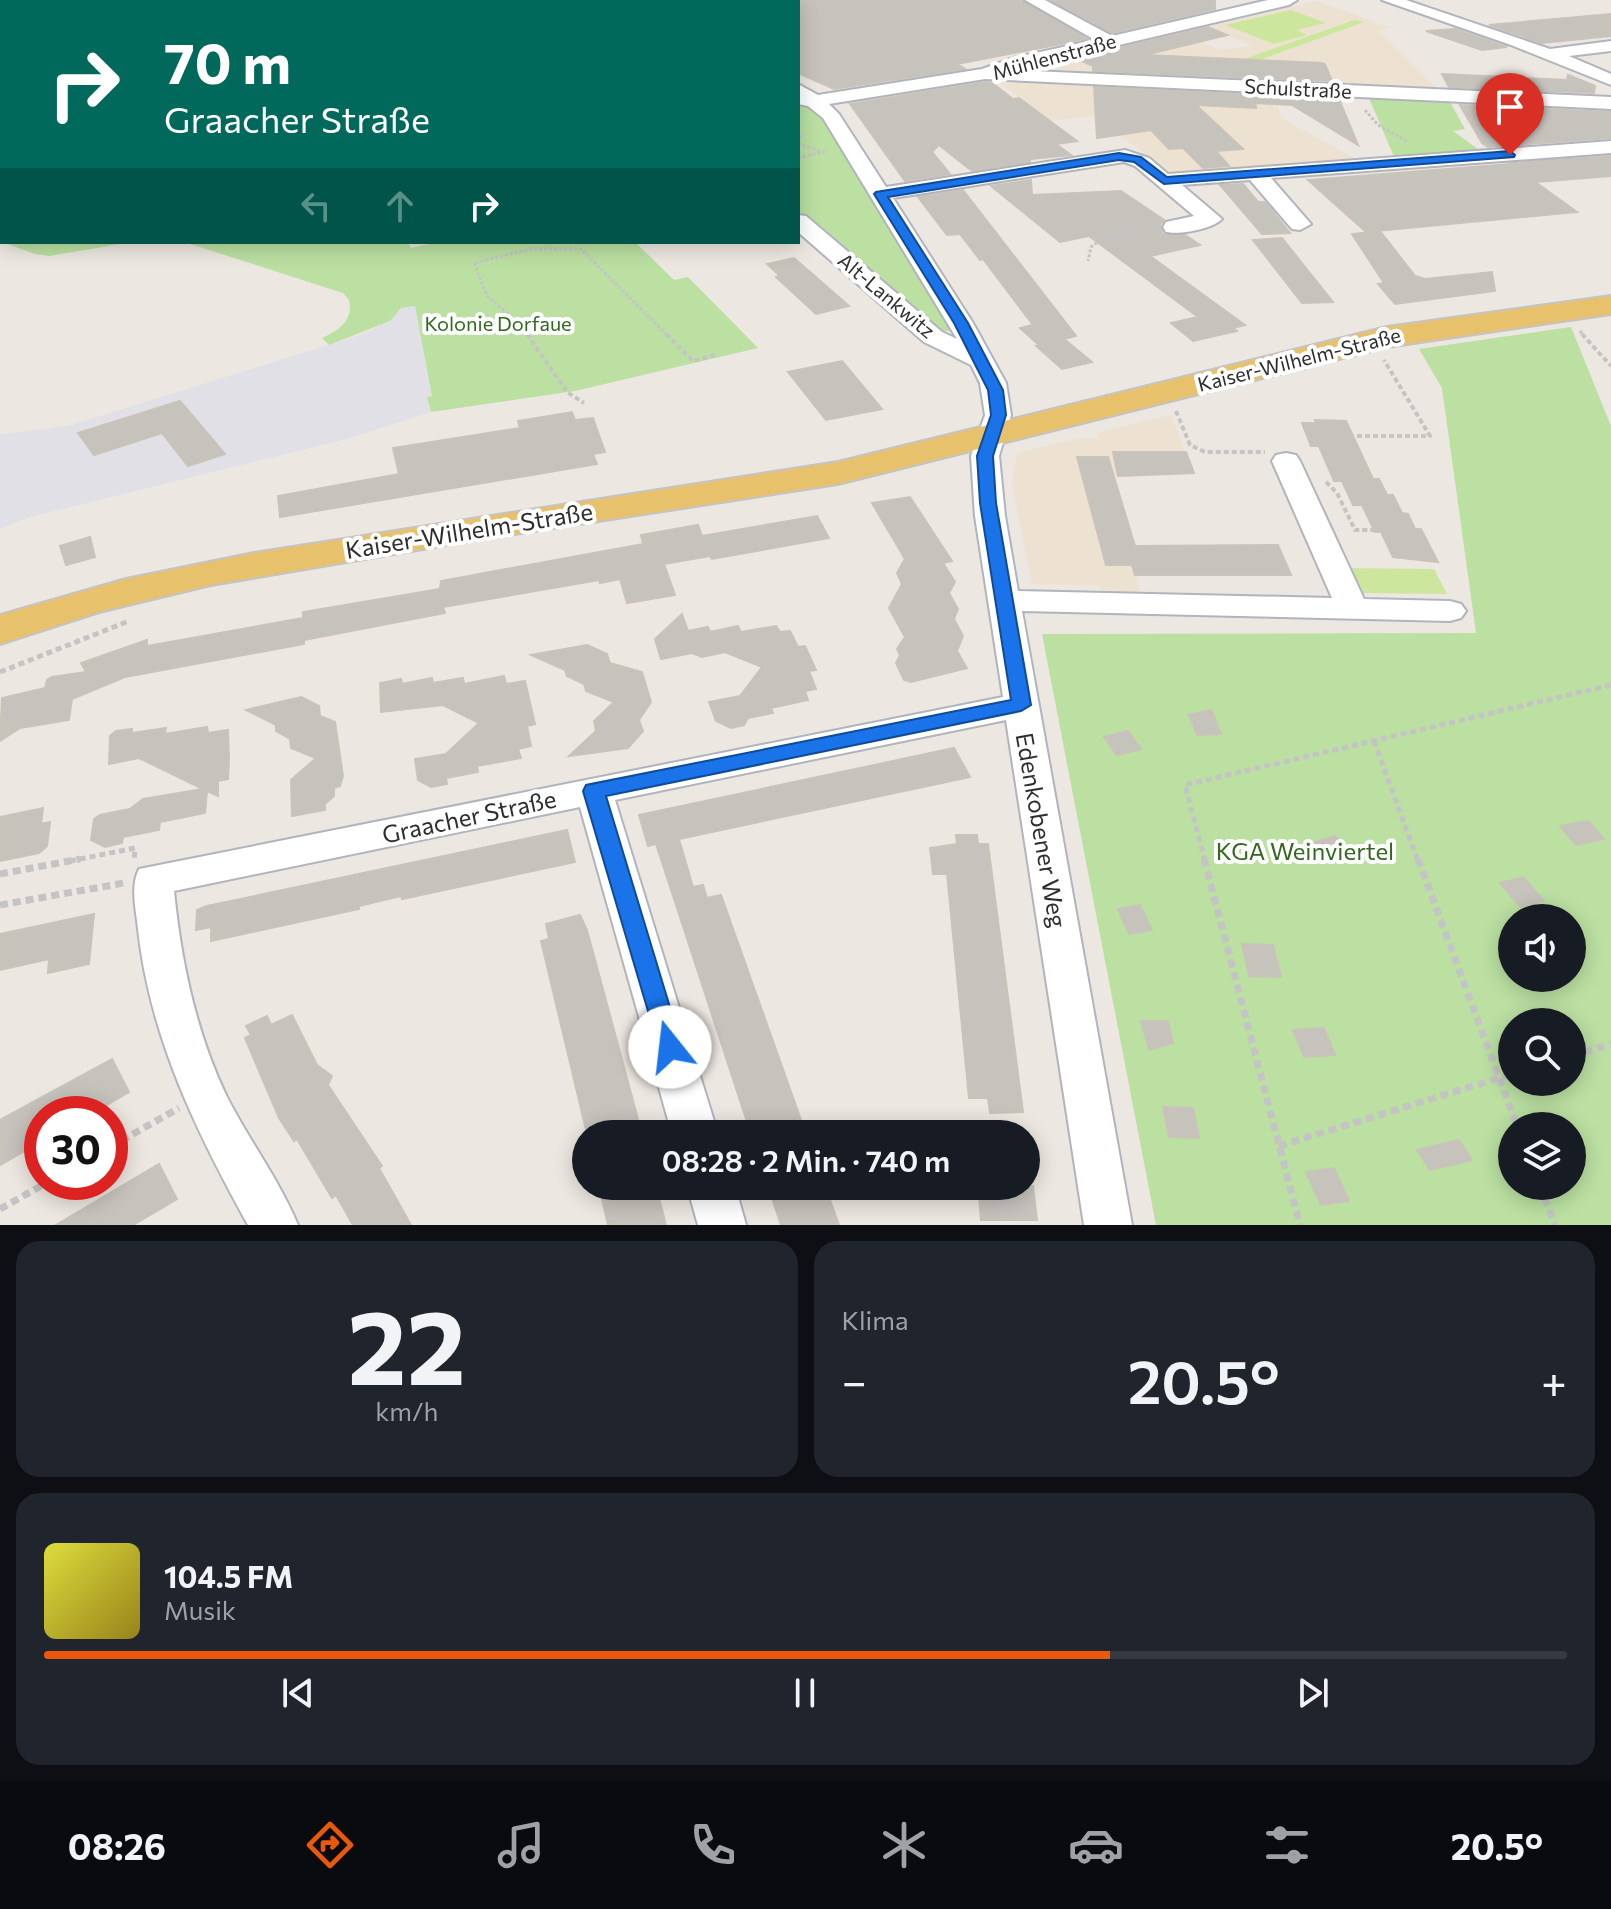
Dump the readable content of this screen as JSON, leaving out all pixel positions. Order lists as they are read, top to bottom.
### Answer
{
  "streets": {
    "main road": ["Kaiser-Wilhelm-Straße"],
    "street": [
      "Mühlenstraße",
      "Schulstraße",
      "Alt-Lankwitz",
      "Graacher Straße",
      "Edenkobener Weg"
    ]
  },
  "crossings": [
    ["Mühlenstraße", "Schulstraße"],
    ["Mühlenstraße", "Alt-Lankwitz"],
    ["Alt-Lankwitz", "Kaiser-Wilhelm-Straße"],
    ["Alt-Lankwitz", "Edenkobener Weg"],
    ["Kaiser-Wilhelm-Straße", "Edenkobener Weg"],
    ["Graacher Straße", "Edenkobener Weg"]
  ],
  "parks": ["Kolonie Dorfaue", "KGA Weinviertel"],
  "page": {
    "turn": ["70 m", "Graacher Straße"],
    "limit": "30",
    "trip": "08:28 · 2 Min. · 740 m",
    "tile": [
      ["22", "km/h"],
      "Klima"
    ],
    "heat": ["−", "20.5°", "+"],
    "song": ["104.5 FM", "Musik"],
    "tabs": ["08:26", "20.5°"]
  }
}
